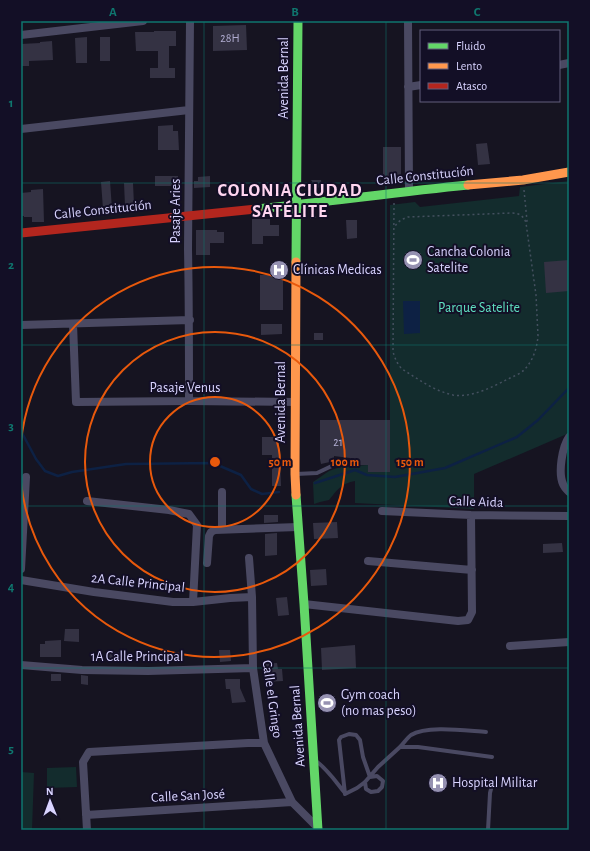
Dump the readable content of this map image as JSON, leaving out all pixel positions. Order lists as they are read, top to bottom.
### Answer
{
  "streets": {
    "main road": ["Avenida Bernal", "Calle Constitución"],
    "street": [
      "Pasaje Aries",
      "Pasaje Venus",
      "Calle Aida",
      "2A Calle Principal",
      "1A Calle Principal",
      "Calle el Gringo",
      "Calle San José"
    ]
  },
  "crossings": [
    ["Avenida Bernal", "Calle Constitución"],
    ["Avenida Bernal", "Pasaje Venus"],
    ["Avenida Bernal", "Calle el Gringo"],
    ["Calle Constitución", "Pasaje Aries"],
    ["Pasaje Aries", "Pasaje Venus"],
    ["2A Calle Principal", "Calle el Gringo"],
    ["1A Calle Principal", "Calle el Gringo"],
    ["Calle el Gringo", "Calle San José"]
  ],
  "districts": ["COLONIA CIUDAD SATÉLITE"],
  "parks": ["Parque Satelite"],
  "places": {
    "sports": ["Cancha Colonia Satelite", "Gym coach (no mas peso)"],
    "hospital": ["Clínicas Medicas", "Hospital Militar"]
  },
  "house_numbers": ["28H", "21"],
  "legend": ["Fluido", "Lento", "Atasco"],
  "north": "top",
  "grid": {
    "columns": ["A", "B", "C"],
    "rows": [
      "1",
      "2",
      "3",
      "4",
      "5"
    ]
  },
  "rings": ["50 m", "100 m", "150 m"]
}
